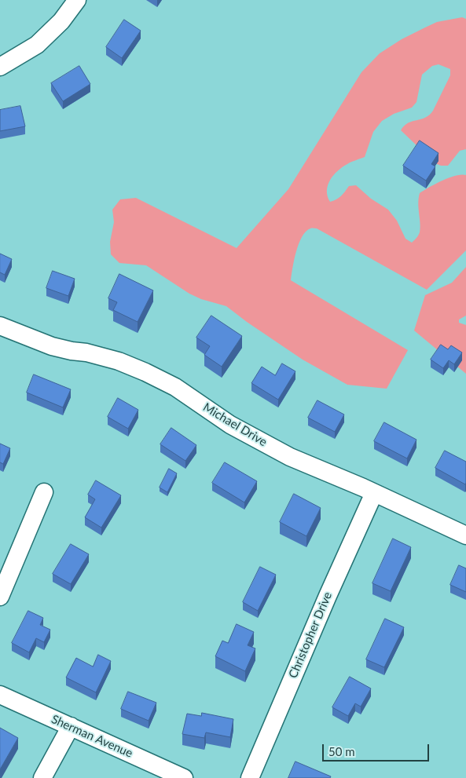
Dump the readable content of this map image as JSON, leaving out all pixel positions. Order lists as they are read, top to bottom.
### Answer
{
  "streets": {
    "street": ["Michael Drive", "Christopher Drive", "Sherman Avenue"]
  },
  "crossings": [
    ["Michael Drive", "Christopher Drive"]
  ],
  "scale_bar": "50 m"
}
